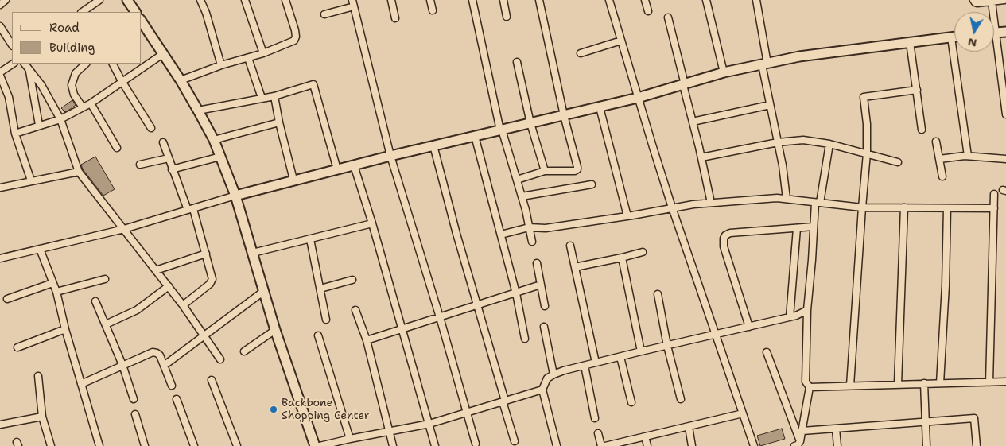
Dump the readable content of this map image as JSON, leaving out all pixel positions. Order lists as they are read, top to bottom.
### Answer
{
  "places": ["Backbone Shopping Center"],
  "legend": ["Road", "Building"],
  "north": "bottom"
}
